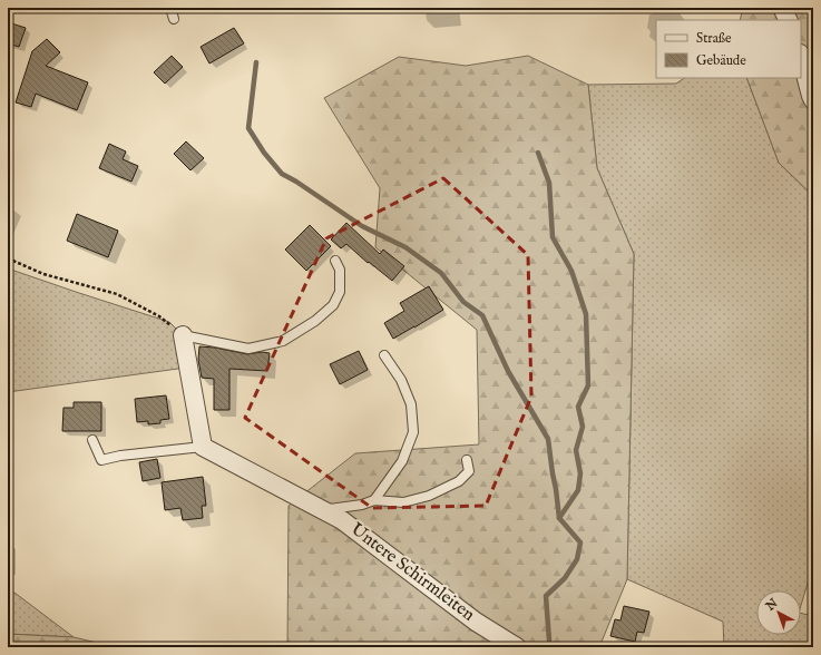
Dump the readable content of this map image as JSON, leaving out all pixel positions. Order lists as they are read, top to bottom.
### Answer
{
  "streets": {
    "street": ["Untere Schirmleiten"]
  },
  "legend": ["Straße", "Gebäude"],
  "north": "top left"
}
